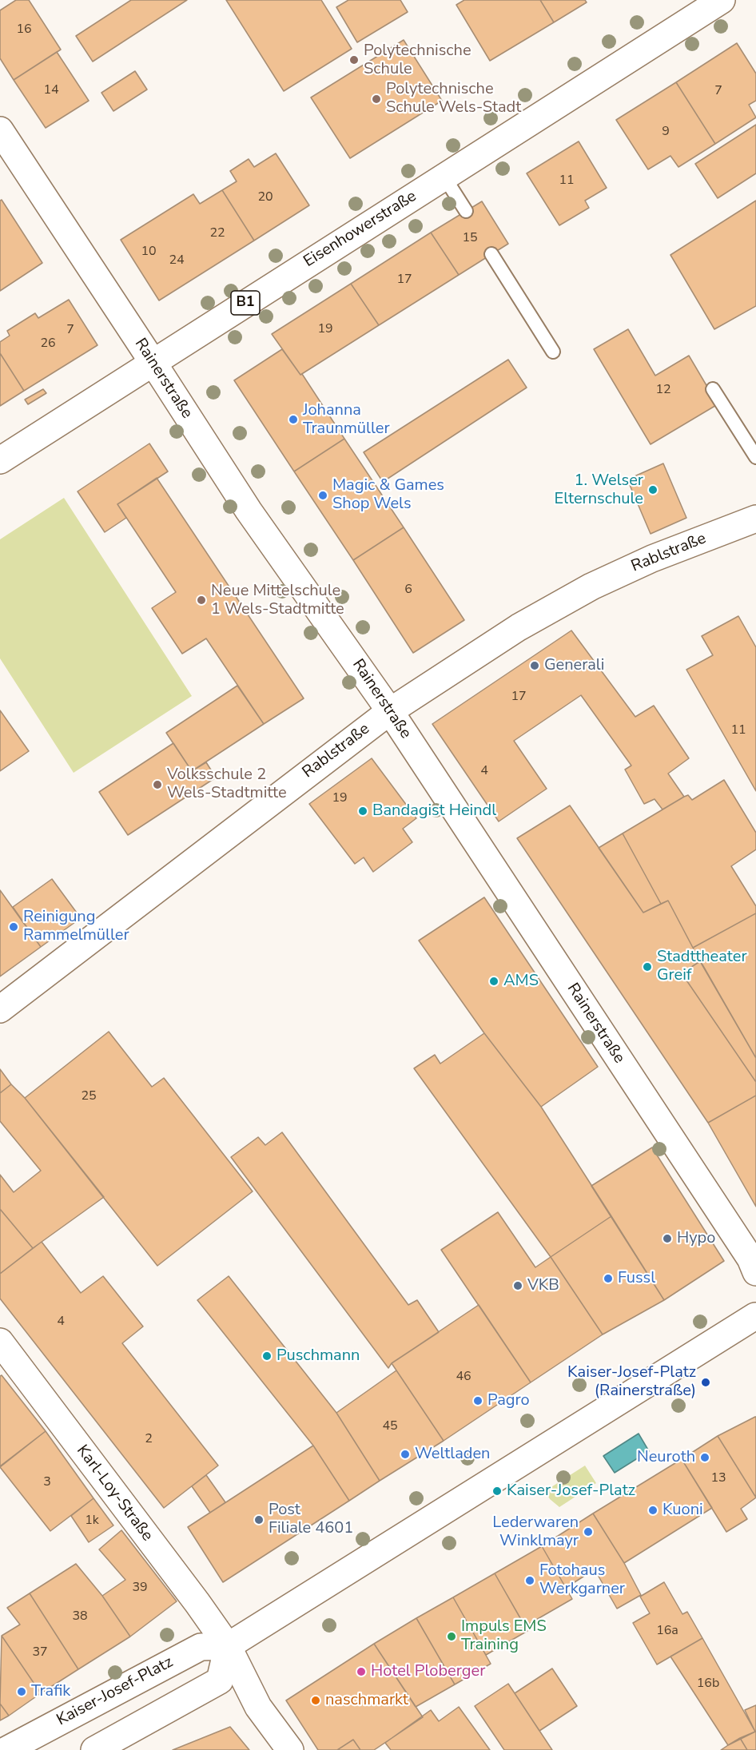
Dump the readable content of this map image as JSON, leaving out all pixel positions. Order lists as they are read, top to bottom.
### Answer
{
  "streets": {
    "street": [
      "Eisenhowerstraße",
      "B1",
      "Rainerstraße",
      "Rablstraße",
      "Karl-Loy-Straße",
      "Kaiser-Josef-Platz"
    ]
  },
  "crossings": [
    ["Eisenhowerstraße", "Rainerstraße"],
    ["Rainerstraße", "Rablstraße"],
    ["Karl-Loy-Straße", "Kaiser-Josef-Platz"]
  ],
  "places": [
    "Polytechnische Schule",
    "Polytechnische Schule Wels-Stadt",
    "Johanna Traunmüller",
    "1. Welser Elternschule",
    "Magic & Games Shop Wels",
    "Neue Mittelschule 1 Wels-Stadtmitte",
    "Generali",
    "Volksschule 2 Wels-Stadtmitte",
    "Bandagist Heindl",
    "Reinigung Rammelmüller",
    "Stadttheater Greif",
    "AMS",
    "Hypo",
    "Fussl",
    "VKB",
    "Puschmann",
    "Kaiser-Josef-Platz (Rainerstraße)",
    "Pagro",
    "Weltladen",
    "Neuroth",
    "Kaiser-Josef-Platz",
    "Kuoni",
    "Post Filiale 4601",
    "Lederwaren Winklmayr",
    "Fotohaus Werkgarner",
    "Impuls EMS Training",
    "Hotel Ploberger",
    "Trafik",
    "naschmarkt"
  ],
  "house_numbers": [
    "16",
    "14",
    "7",
    "9",
    "11",
    "20",
    "22",
    "15",
    "10",
    "24",
    "17",
    "19",
    "7",
    "26",
    "12",
    "6",
    "17",
    "11",
    "4",
    "19",
    "25",
    "4",
    "46",
    "45",
    "2",
    "13",
    "3",
    "1k",
    "39",
    "38",
    "16a",
    "37",
    "16b"
  ]
}
